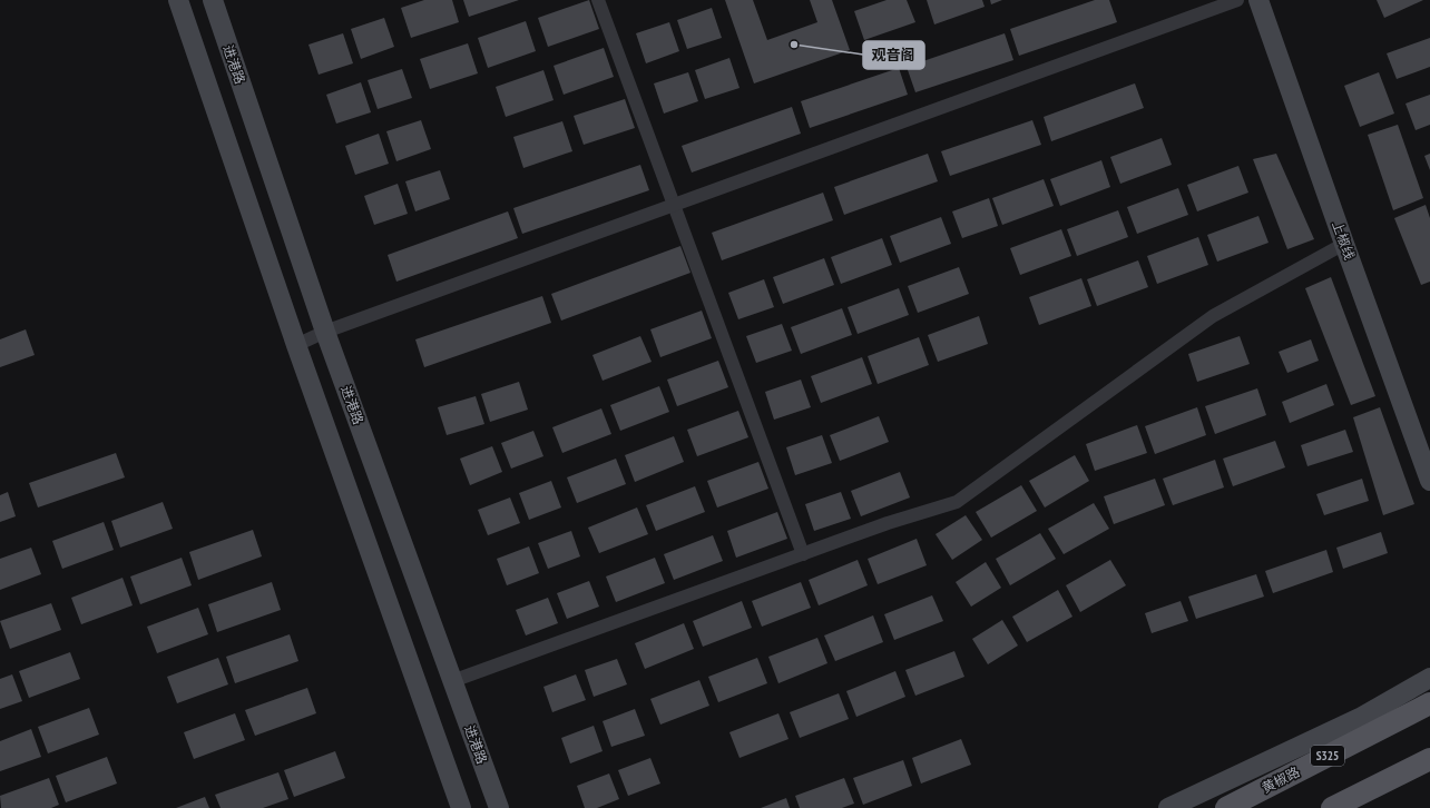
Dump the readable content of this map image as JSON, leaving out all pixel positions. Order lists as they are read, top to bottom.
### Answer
{
  "streets": {
    "main road": [
      "进港路",
      "上椒线",
      "S325",
      "黄椒路"
    ]
  },
  "places": ["观音阁"]
}
